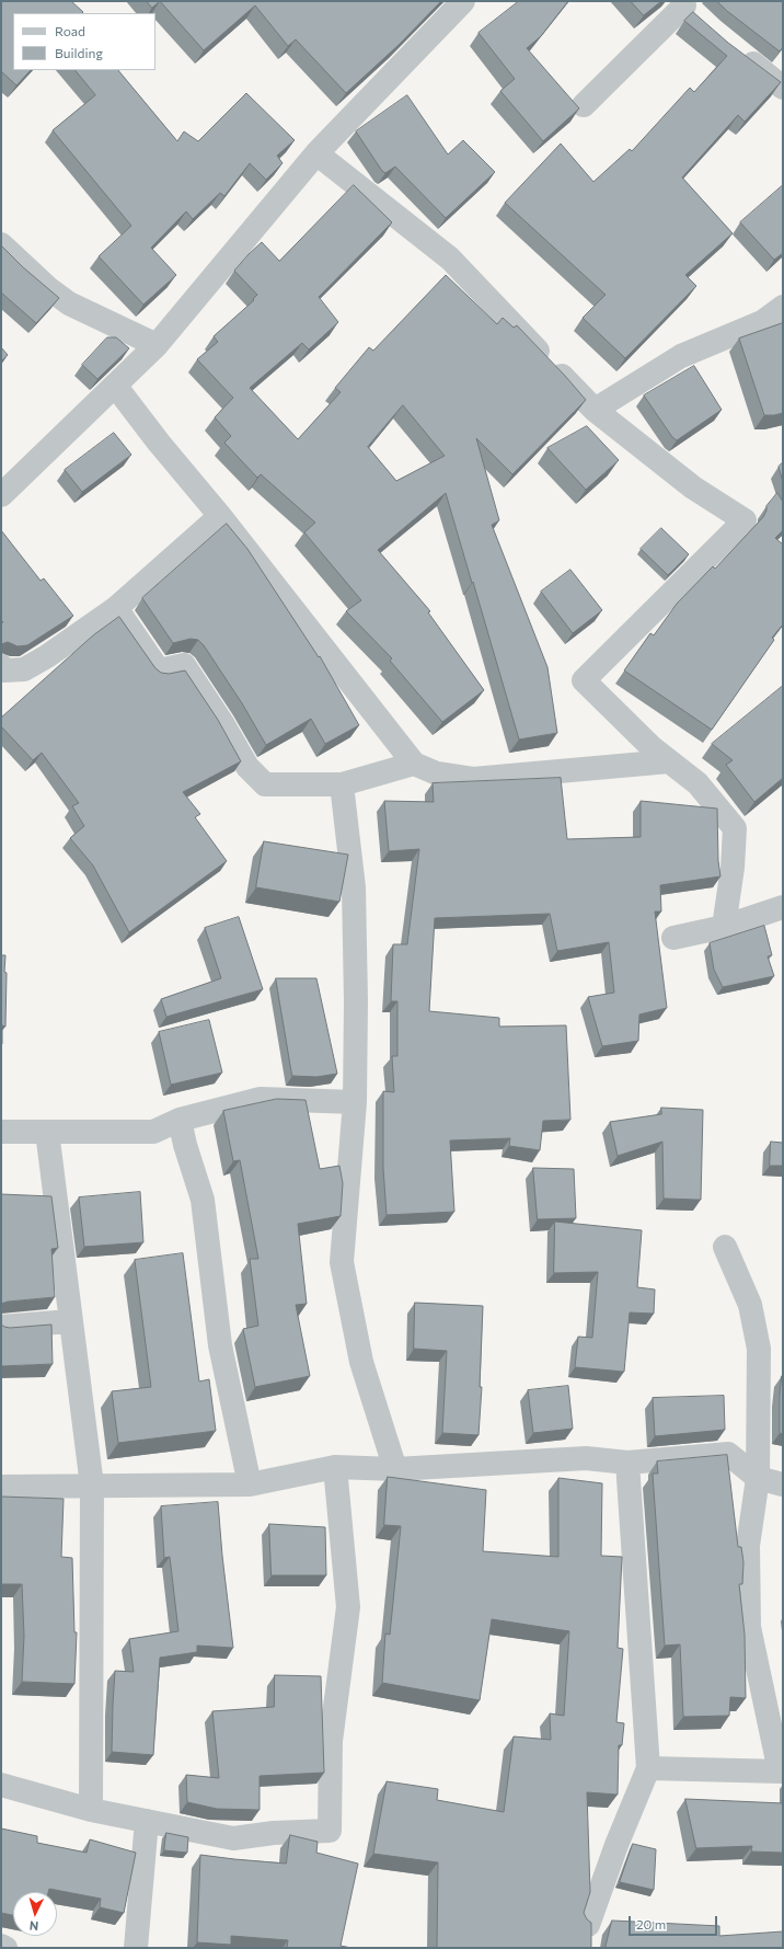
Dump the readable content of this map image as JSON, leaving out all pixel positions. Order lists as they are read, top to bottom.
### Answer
{
  "legend": ["Road", "Building"],
  "scale_bar": "20 m",
  "north": "bottom"
}
